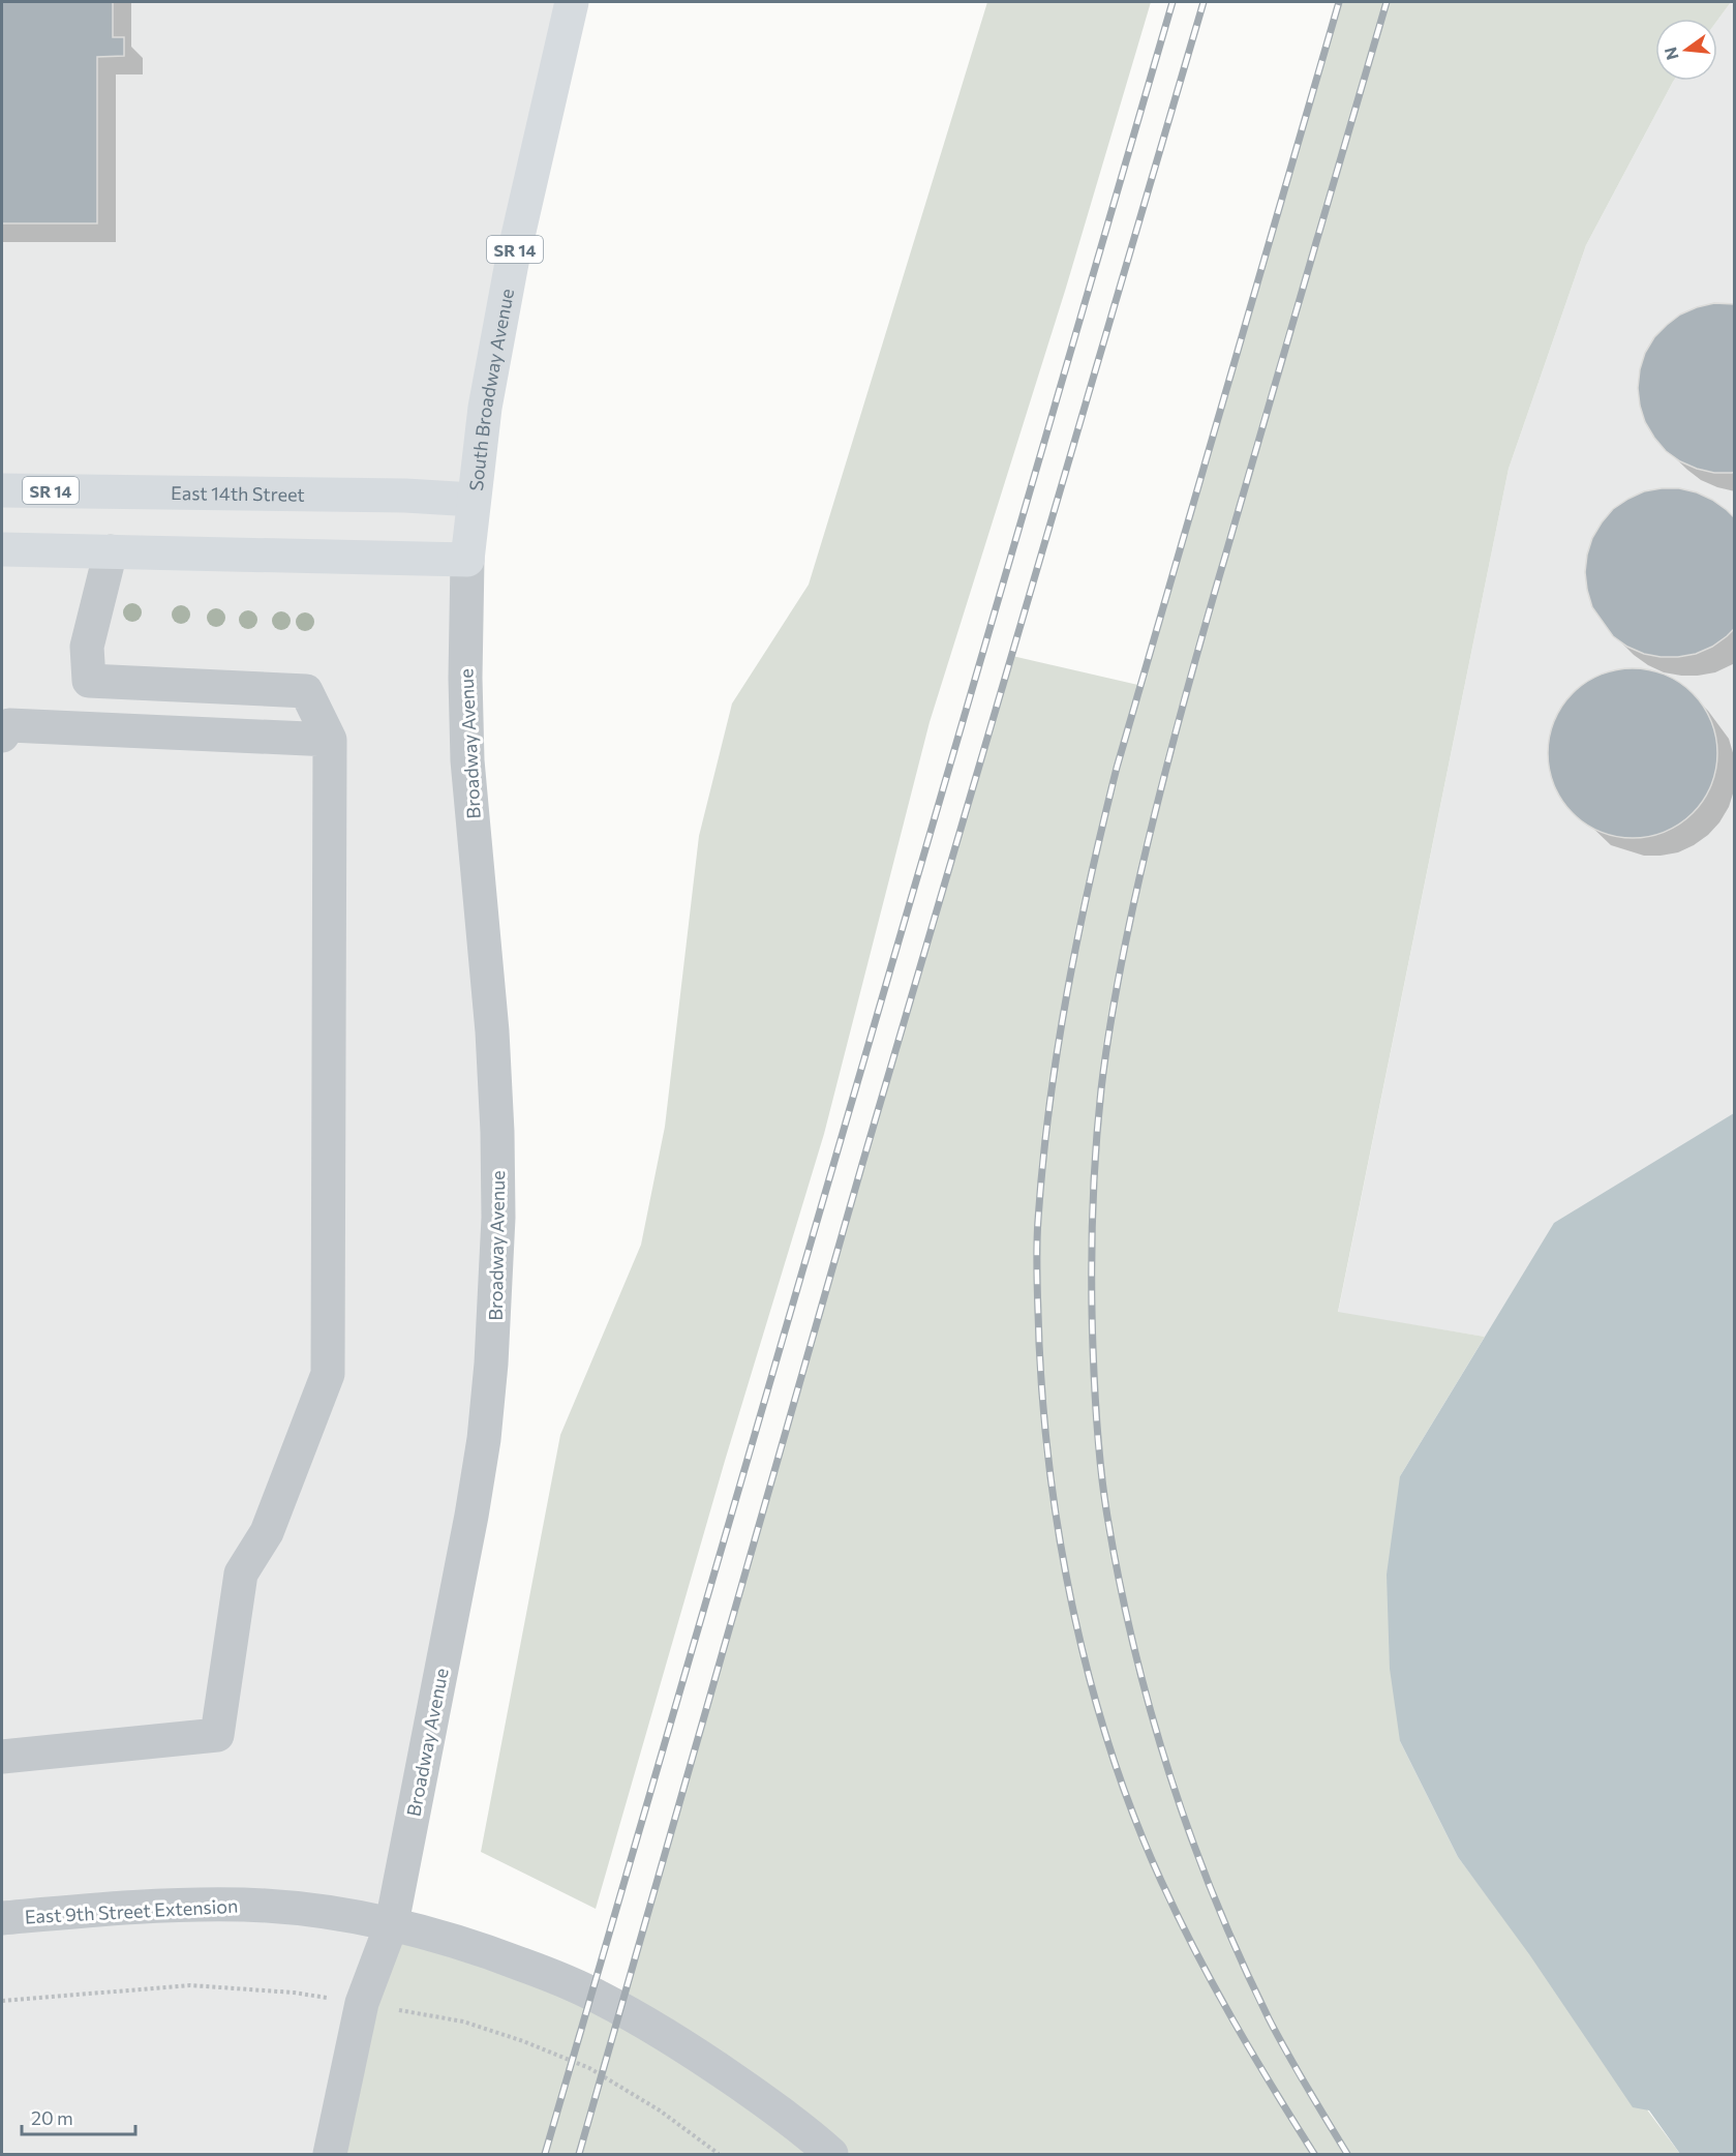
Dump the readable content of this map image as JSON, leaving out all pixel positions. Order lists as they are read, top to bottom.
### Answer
{
  "streets": {
    "main road": ["SR 14", "South Broadway Avenue", "East 14th Street"],
    "street": ["Broadway Avenue", "East 9th Street Extension"]
  },
  "crossings": [
    ["South Broadway Avenue", "East 14th Street"],
    ["South Broadway Avenue", "Broadway Avenue"],
    ["Broadway Avenue", "East 9th Street Extension"]
  ],
  "scale_bar": "20 m",
  "north": "left"
}
